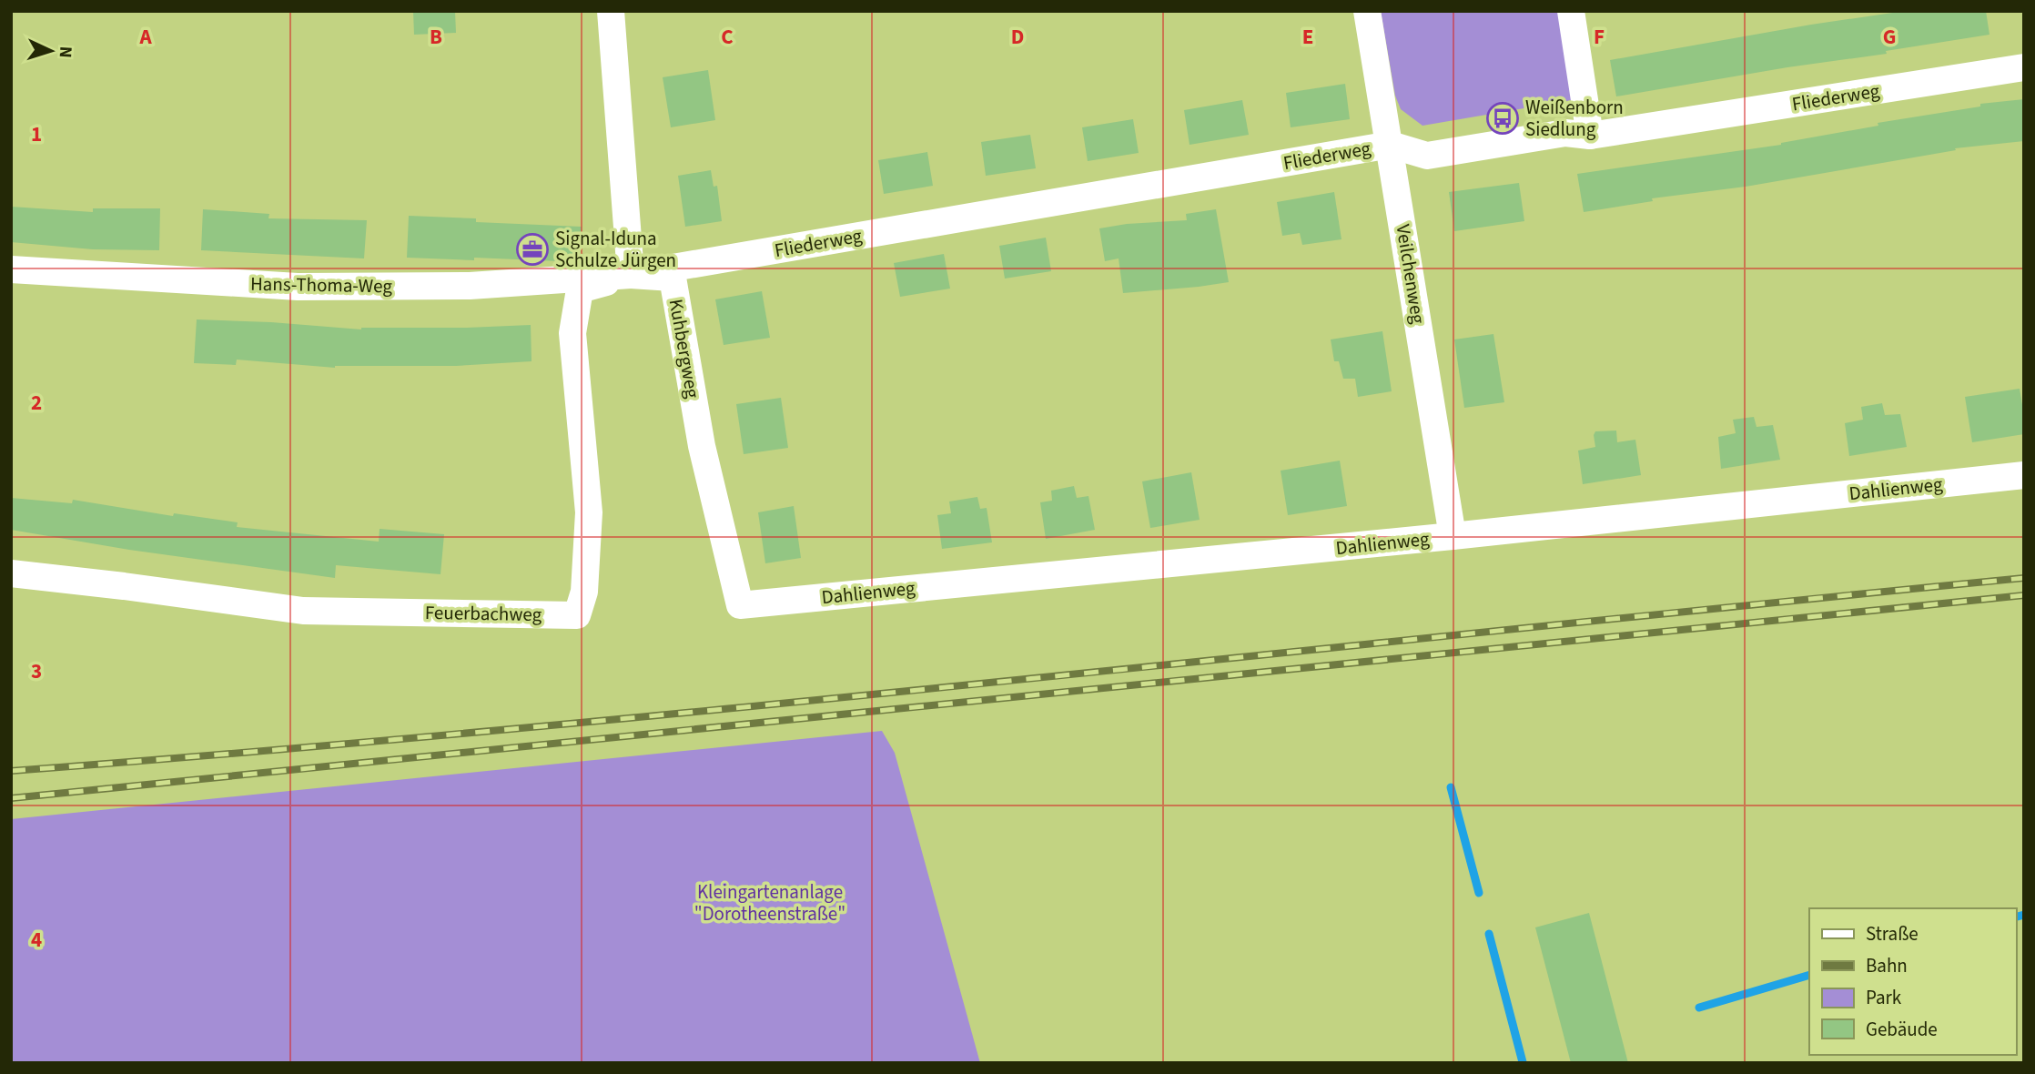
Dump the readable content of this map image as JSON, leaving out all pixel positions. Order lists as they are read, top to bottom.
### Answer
{
  "streets": {
    "street": [
      "Fliederweg",
      "Veilchenweg",
      "Hans-Thoma-Weg",
      "Kuhbergweg",
      "Dahlienweg",
      "Feuerbachweg"
    ]
  },
  "crossings": [
    ["Fliederweg", "Veilchenweg"],
    ["Fliederweg", "Hans-Thoma-Weg"],
    ["Fliederweg", "Kuhbergweg"],
    ["Fliederweg", "Feuerbachweg"],
    ["Veilchenweg", "Dahlienweg"],
    ["Hans-Thoma-Weg", "Kuhbergweg"],
    ["Hans-Thoma-Weg", "Feuerbachweg"],
    ["Kuhbergweg", "Dahlienweg"],
    ["Kuhbergweg", "Feuerbachweg"]
  ],
  "parks": ["Kleingartenanlage \"Dorotheenstraße\""],
  "places": {
    "bus stop": ["Weißenborn Siedlung"],
    "office": ["Signal-Iduna Schulze Jürgen"]
  },
  "legend": [
    "Straße",
    "Bahn",
    "Park",
    "Gebäude"
  ],
  "north": "right",
  "grid": {
    "columns": [
      "A",
      "B",
      "C",
      "D",
      "E",
      "F",
      "G"
    ],
    "rows": [
      "1",
      "2",
      "3",
      "4"
    ]
  }
}
